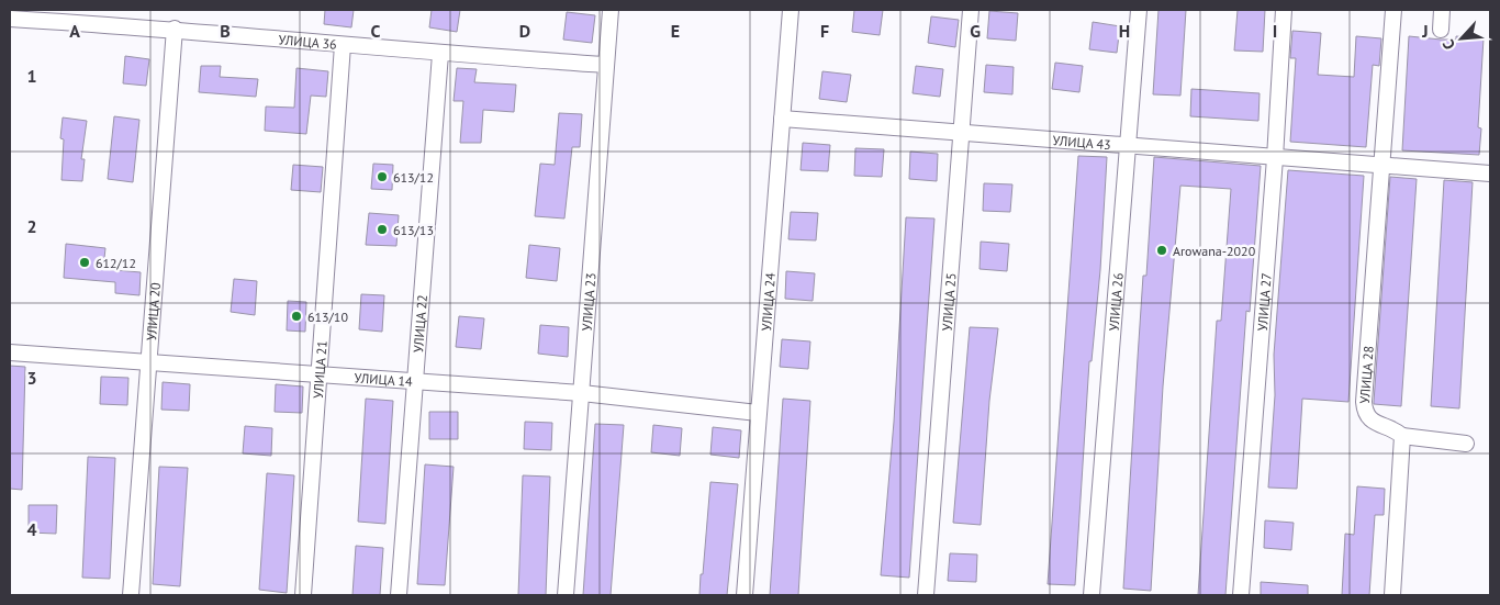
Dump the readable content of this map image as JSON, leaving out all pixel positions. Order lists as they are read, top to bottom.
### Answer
{
  "streets": {
    "street": [
      "УЛИЦА 36",
      "УЛИЦА 43",
      "УЛИЦА 24",
      "УЛИЦА 25",
      "УЛИЦА 26",
      "УЛИЦА 23",
      "УЛИЦА 27",
      "УЛИЦА 20",
      "УЛИЦА 22",
      "УЛИЦА 21",
      "УЛИЦА 28",
      "УЛИЦА 14"
    ]
  },
  "crossings": [
    ["УЛИЦА 36", "УЛИЦА 23"],
    ["УЛИЦА 36", "УЛИЦА 20"],
    ["УЛИЦА 36", "УЛИЦА 22"],
    ["УЛИЦА 36", "УЛИЦА 21"],
    ["УЛИЦА 43", "УЛИЦА 24"],
    ["УЛИЦА 43", "УЛИЦА 25"],
    ["УЛИЦА 43", "УЛИЦА 26"],
    ["УЛИЦА 43", "УЛИЦА 27"],
    ["УЛИЦА 43", "УЛИЦА 28"],
    ["УЛИЦА 24", "УЛИЦА 14"],
    ["УЛИЦА 23", "УЛИЦА 14"],
    ["УЛИЦА 20", "УЛИЦА 14"],
    ["УЛИЦА 22", "УЛИЦА 14"],
    ["УЛИЦА 21", "УЛИЦА 14"]
  ],
  "places": [
    "613/12",
    "613/13",
    "Arowana-2020",
    "612/12",
    "613/10"
  ],
  "north": "bottom left",
  "grid": {
    "columns": [
      "A",
      "B",
      "C",
      "D",
      "E",
      "F",
      "G",
      "H",
      "I",
      "J"
    ],
    "rows": [
      "1",
      "2",
      "3",
      "4"
    ]
  }
}
